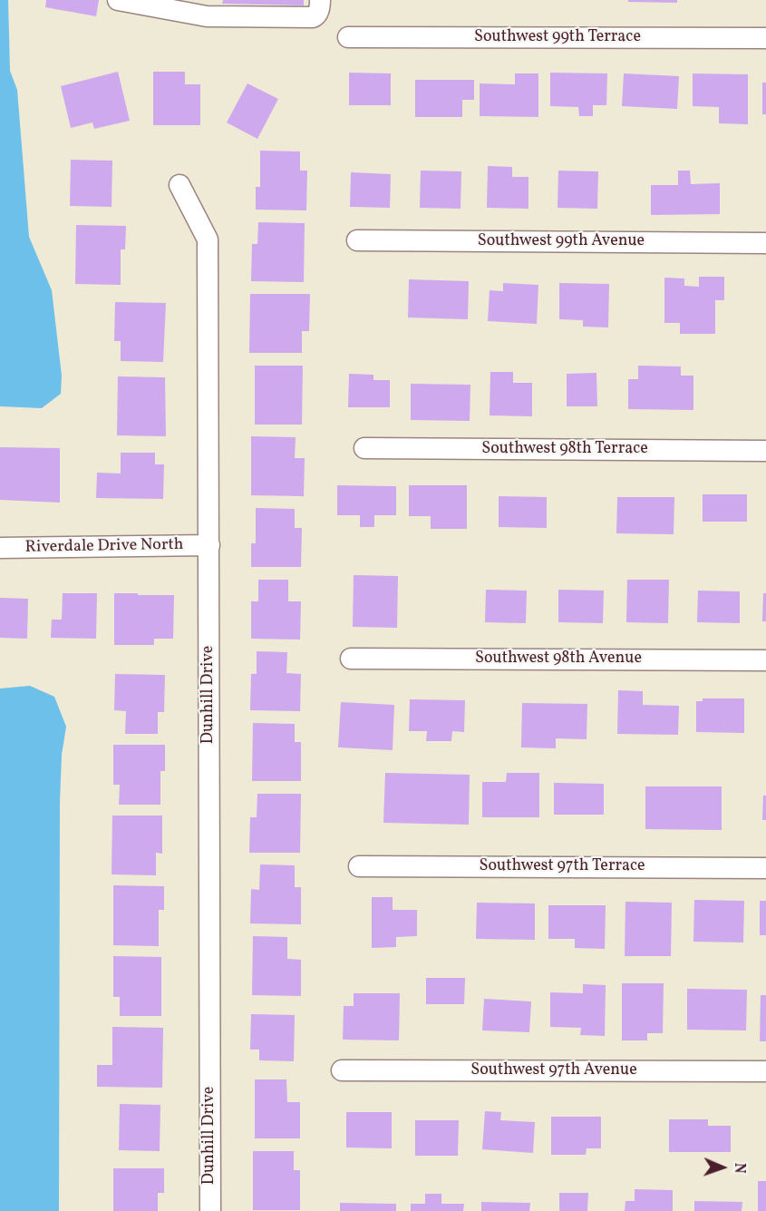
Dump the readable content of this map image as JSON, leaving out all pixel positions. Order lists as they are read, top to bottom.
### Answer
{
  "streets": {
    "street": [
      "Southwest 99th Terrace",
      "Southwest 99th Avenue",
      "Southwest 98th Terrace",
      "Riverdale Drive North",
      "Southwest 98th Avenue",
      "Dunhill Drive",
      "Southwest 97th Terrace",
      "Southwest 97th Avenue"
    ]
  },
  "crossings": [
    ["Riverdale Drive North", "Dunhill Drive"]
  ],
  "north": "right"
}
